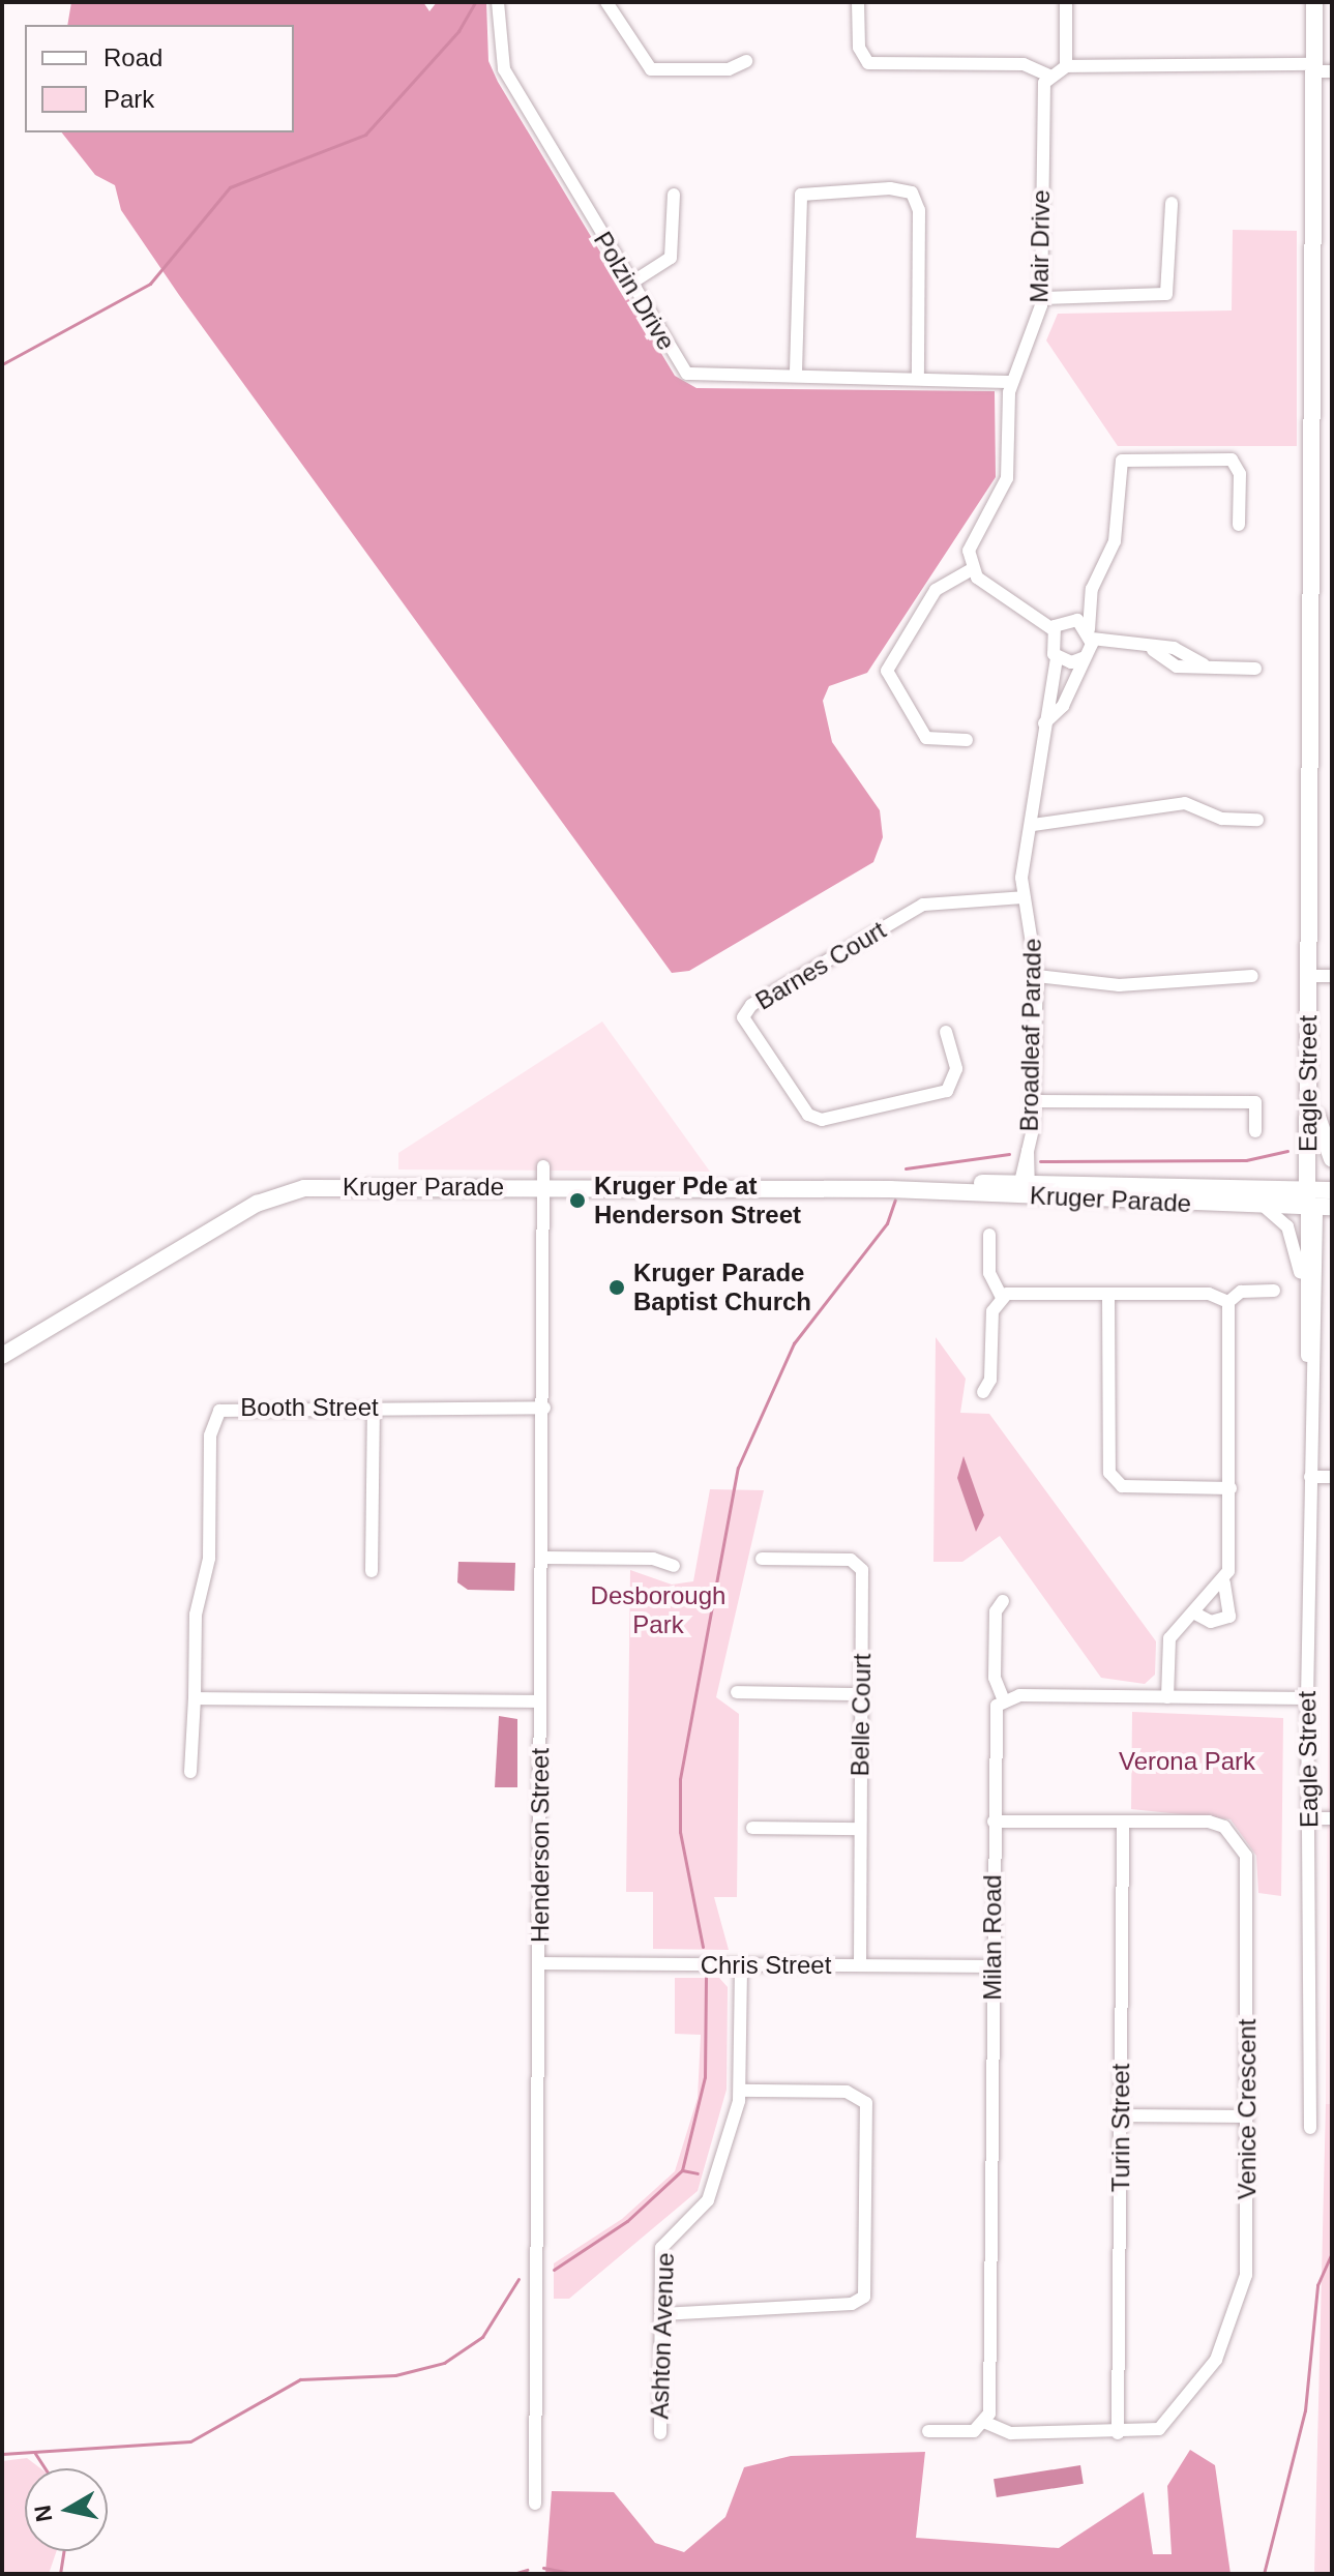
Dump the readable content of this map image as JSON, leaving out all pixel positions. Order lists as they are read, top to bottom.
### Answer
{
  "streets": {
    "street": [
      "Mair Drive",
      "Polzin Drive",
      "Barnes Court",
      "Broadleaf Parade",
      "Eagle Street",
      "Kruger Parade",
      "Booth Street",
      "Belle Court",
      "Henderson Street",
      "Milan Road",
      "Chris Street",
      "Venice Crescent",
      "Turin Street",
      "Ashton Avenue"
    ]
  },
  "crossings": [
    ["Mair Drive", "Polzin Drive"],
    ["Barnes Court", "Broadleaf Parade"],
    ["Broadleaf Parade", "Kruger Parade"],
    ["Eagle Street", "Kruger Parade"],
    ["Kruger Parade", "Henderson Street"],
    ["Booth Street", "Henderson Street"],
    ["Belle Court", "Chris Street"],
    ["Henderson Street", "Chris Street"],
    ["Milan Road", "Chris Street"],
    ["Milan Road", "Venice Crescent"],
    ["Chris Street", "Ashton Avenue"],
    ["Venice Crescent", "Turin Street"]
  ],
  "parks": ["Desborough Park", "Verona Park"],
  "places": ["Kruger Pde at Henderson Street", "Kruger Parade Baptist Church"],
  "legend": ["Road", "Park"],
  "north": "left"
}
